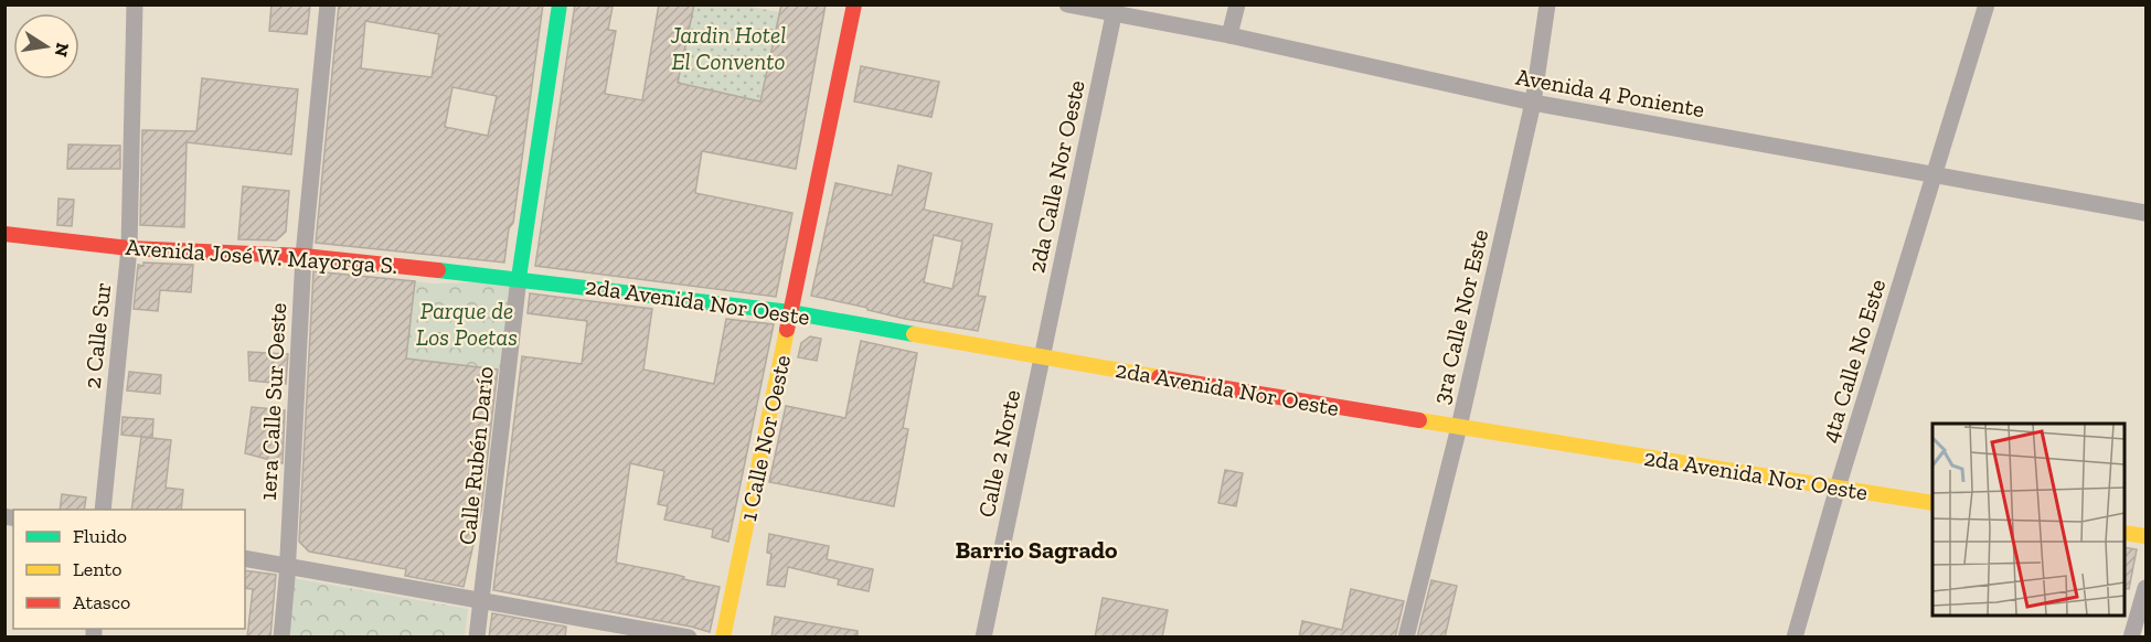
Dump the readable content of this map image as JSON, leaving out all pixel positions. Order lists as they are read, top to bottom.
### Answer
{
  "streets": {
    "street": [
      "Avenida 4 Poniente",
      "2da Calle Nor Oeste",
      "Avenida José W. Mayorga S.",
      "2da Avenida Nor Oeste",
      "3ra Calle Nor Este",
      "2 Calle Sur",
      "4ta Calle No Este",
      "1era Calle Sur Oeste",
      "1 Calle Nor Oeste",
      "Calle 2 Norte",
      "Calle Rubén Darío"
    ]
  },
  "crossings": [
    ["Avenida 4 Poniente", "2da Calle Nor Oeste"],
    ["Avenida 4 Poniente", "3ra Calle Nor Este"],
    ["Avenida 4 Poniente", "4ta Calle No Este"],
    ["2da Calle Nor Oeste", "2da Avenida Nor Oeste"],
    ["2da Calle Nor Oeste", "Calle 2 Norte"],
    ["Avenida José W. Mayorga S.", "2da Avenida Nor Oeste"],
    ["Avenida José W. Mayorga S.", "2 Calle Sur"],
    ["Avenida José W. Mayorga S.", "1era Calle Sur Oeste"],
    ["Avenida José W. Mayorga S.", "Calle Rubén Darío"],
    ["2da Avenida Nor Oeste", "3ra Calle Nor Este"],
    ["2da Avenida Nor Oeste", "4ta Calle No Este"],
    ["2da Avenida Nor Oeste", "1 Calle Nor Oeste"],
    ["2da Avenida Nor Oeste", "Calle 2 Norte"],
    ["2da Avenida Nor Oeste", "Calle Rubén Darío"]
  ],
  "districts": ["Barrio Sagrado"],
  "parks": ["Jardin Hotel El Convento", "Parque de Los Poetas"],
  "legend": ["Fluido", "Lento", "Atasco"],
  "north": "right"
}
